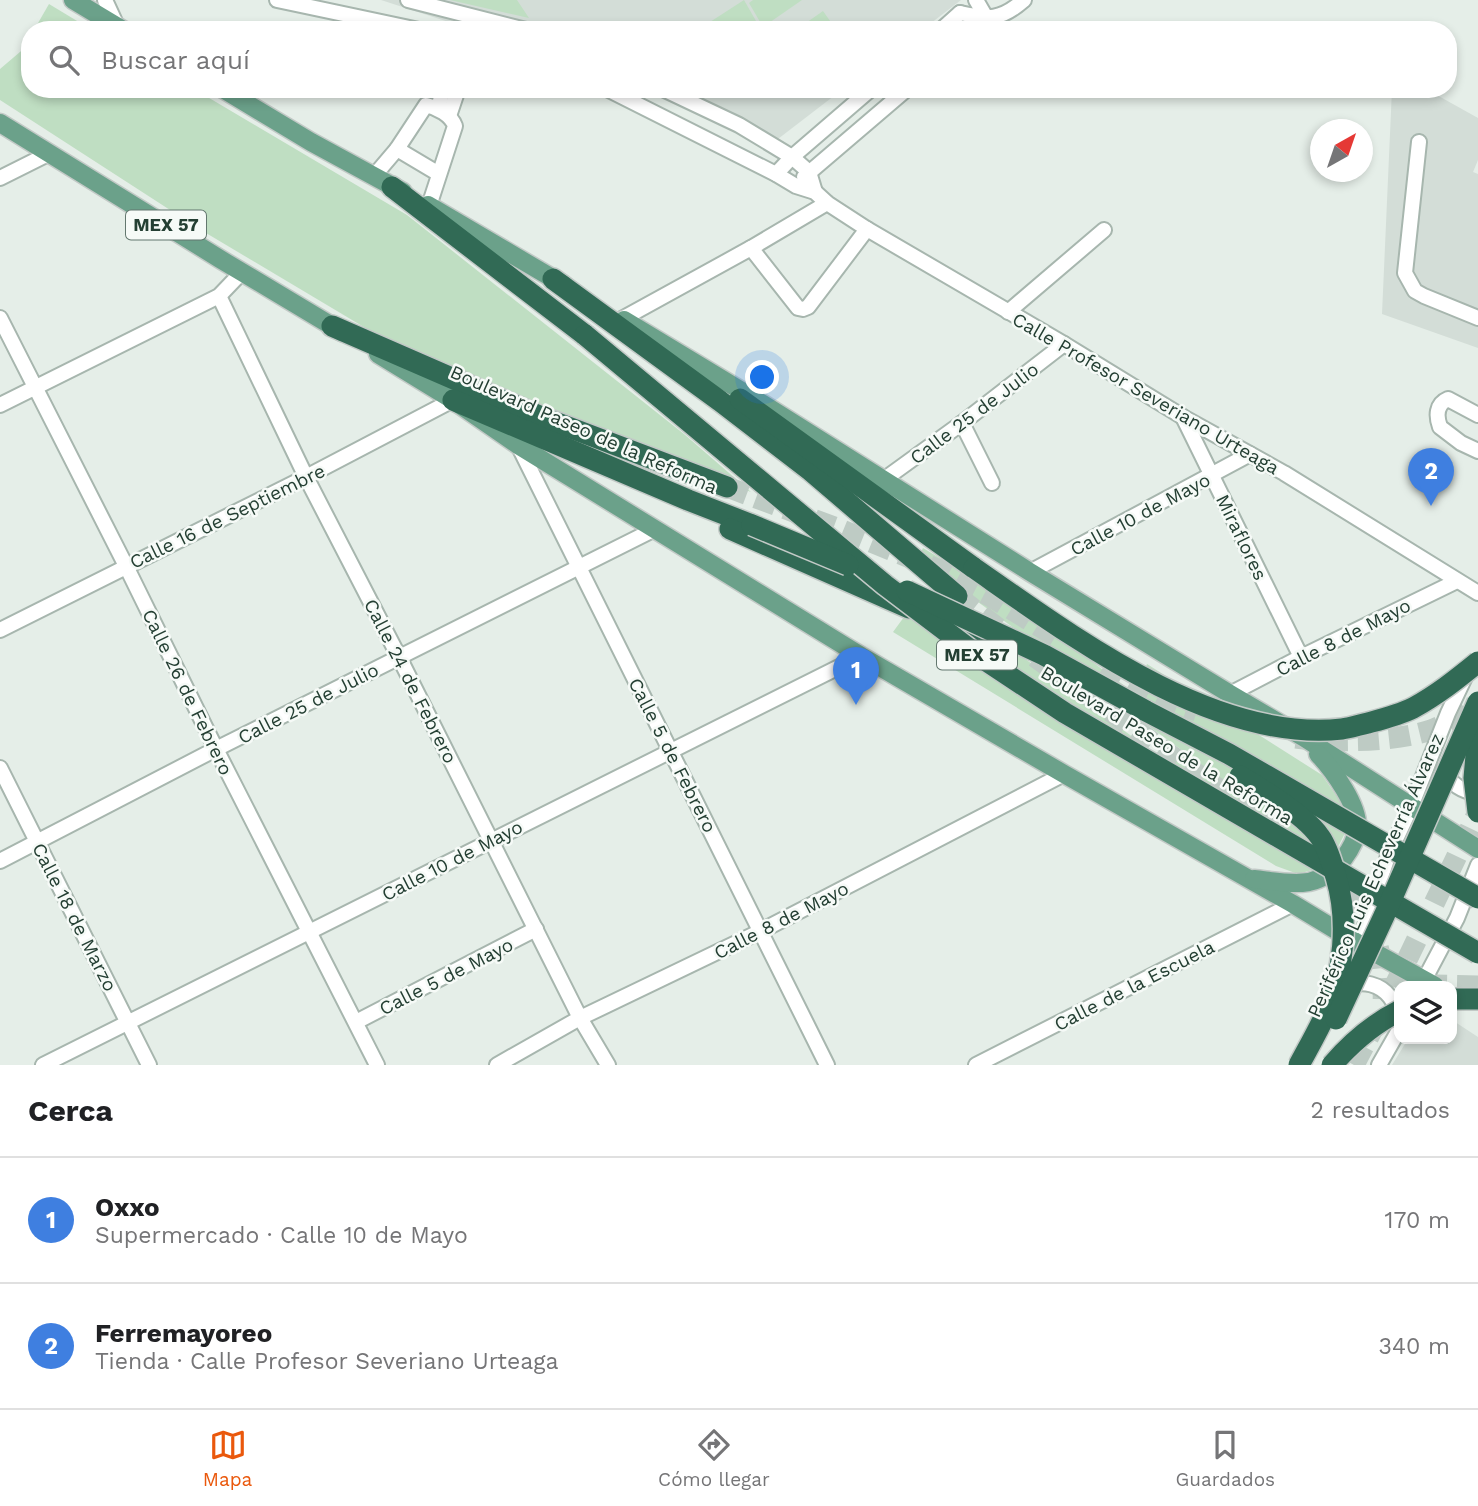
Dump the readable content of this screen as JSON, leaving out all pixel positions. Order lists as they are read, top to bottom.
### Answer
{
  "streets": {
    "highway": ["MEX 57", "Boulevard Paseo de la Reforma", "Periférico Luis Echeverría Álvarez"],
    "street": [
      "Calle Profesor Severiano Urteaga",
      "Calle 25 de Julio",
      "Calle 10 de Mayo",
      "Calle 16 de Septiembre",
      "Miraflores",
      "Calle 8 de Mayo",
      "Calle 24 de Febrero",
      "Calle 26 de Febrero",
      "Calle 5 de Febrero",
      "Calle 18 de Marzo",
      "Calle 5 de Mayo",
      "Calle de la Escuela"
    ]
  },
  "crossings": [
    ["Calle Profesor Severiano Urteaga", "Calle 25 de Julio"],
    ["Calle Profesor Severiano Urteaga", "Calle 10 de Mayo"],
    ["Calle Profesor Severiano Urteaga", "Miraflores"],
    ["Calle Profesor Severiano Urteaga", "Calle 8 de Mayo"],
    ["Calle 25 de Julio", "Boulevard Paseo de la Reforma"],
    ["Calle 25 de Julio", "Calle 24 de Febrero"],
    ["Calle 25 de Julio", "Calle 26 de Febrero"],
    ["Calle 25 de Julio", "Calle 5 de Febrero"],
    ["Calle 25 de Julio", "Calle 18 de Marzo"],
    ["Boulevard Paseo de la Reforma", "Calle 10 de Mayo"],
    ["Boulevard Paseo de la Reforma", "Calle 16 de Septiembre"],
    ["Boulevard Paseo de la Reforma", "Calle 8 de Mayo"],
    ["Calle 10 de Mayo", "Miraflores"],
    ["Calle 10 de Mayo", "Calle 24 de Febrero"],
    ["Calle 10 de Mayo", "Calle 26 de Febrero"],
    ["Calle 10 de Mayo", "Calle 5 de Febrero"],
    ["Calle 10 de Mayo", "Calle 18 de Marzo"],
    ["Calle 16 de Septiembre", "Calle 24 de Febrero"],
    ["Calle 16 de Septiembre", "Calle 26 de Febrero"],
    ["Miraflores", "Calle 8 de Mayo"],
    ["Calle 8 de Mayo", "Calle 24 de Febrero"],
    ["Calle 8 de Mayo", "Calle 5 de Febrero"],
    ["Calle 24 de Febrero", "Calle 5 de Mayo"],
    ["Calle 26 de Febrero", "Calle 5 de Mayo"]
  ],
  "north": "top right",
  "page": {
    "search": "Buscar aquí",
    "pins": ["2", "1"],
    "heading": ["Cerca", "2 resultados"],
    "list": [
      {
        "mark": "1",
        "name": "Oxxo",
        "note": "Supermercado · Calle 10 de Mayo",
        "value": "170 m"
      },
      {
        "mark": "2",
        "name": "Ferremayoreo",
        "note": "Tienda · Calle Profesor Severiano Urteaga",
        "value": "340 m"
      }
    ],
    "nav": ["Mapa", "Cómo llegar", "Guardados"]
  }
}
